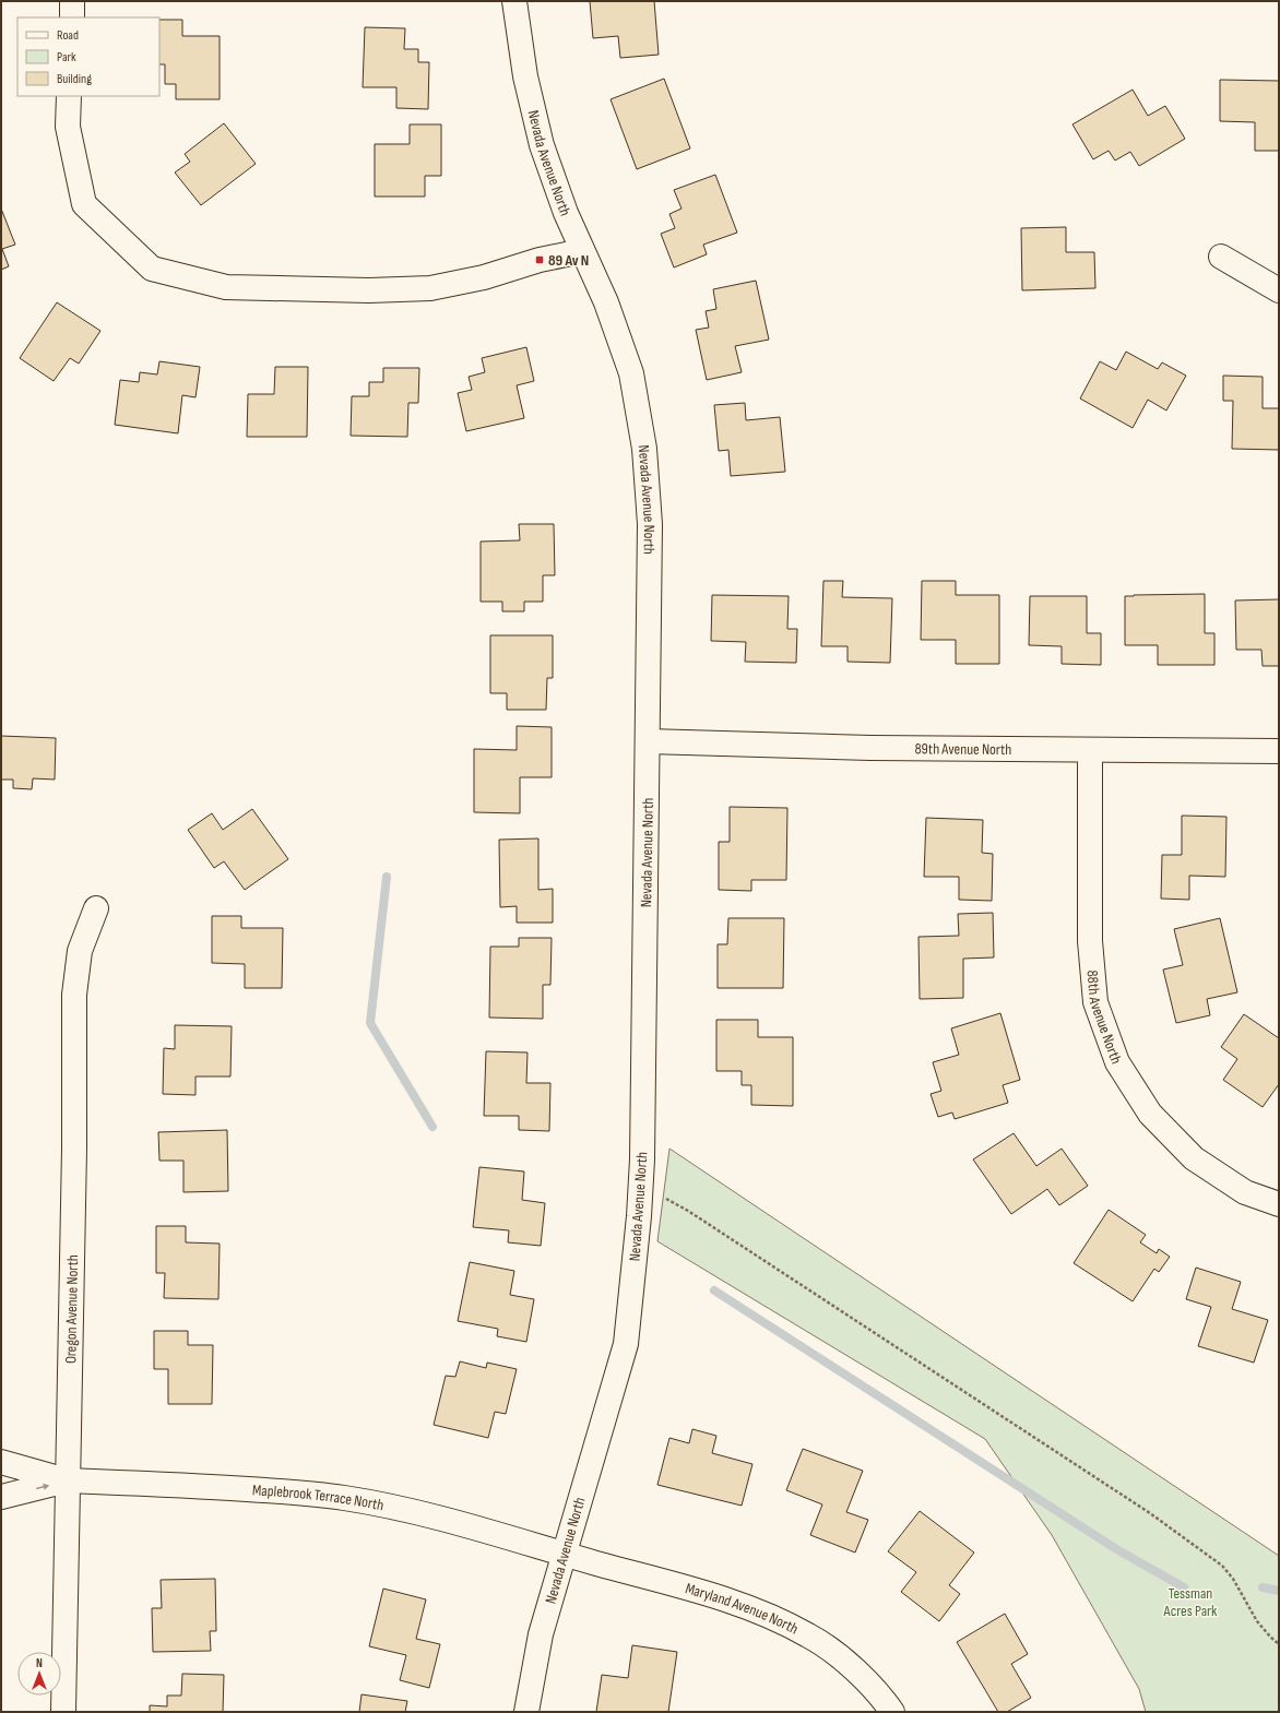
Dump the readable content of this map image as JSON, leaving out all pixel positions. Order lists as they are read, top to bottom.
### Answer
{
  "streets": {
    "street": [
      "Nevada Avenue North",
      "89th Avenue North",
      "88th Avenue North",
      "Oregon Avenue North",
      "Maplebrook Terrace North",
      "Maryland Avenue North"
    ]
  },
  "crossings": [
    ["Nevada Avenue North", "89th Avenue North"],
    ["Nevada Avenue North", "Maplebrook Terrace North"],
    ["Nevada Avenue North", "Maryland Avenue North"],
    ["89th Avenue North", "88th Avenue North"],
    ["Oregon Avenue North", "Maplebrook Terrace North"],
    ["Maplebrook Terrace North", "Maryland Avenue North"]
  ],
  "parks": ["Tessman Acres Park"],
  "places": {
    "transit": ["89 Av N"]
  },
  "legend": ["Road", "Park", "Building"],
  "north": "top"
}
